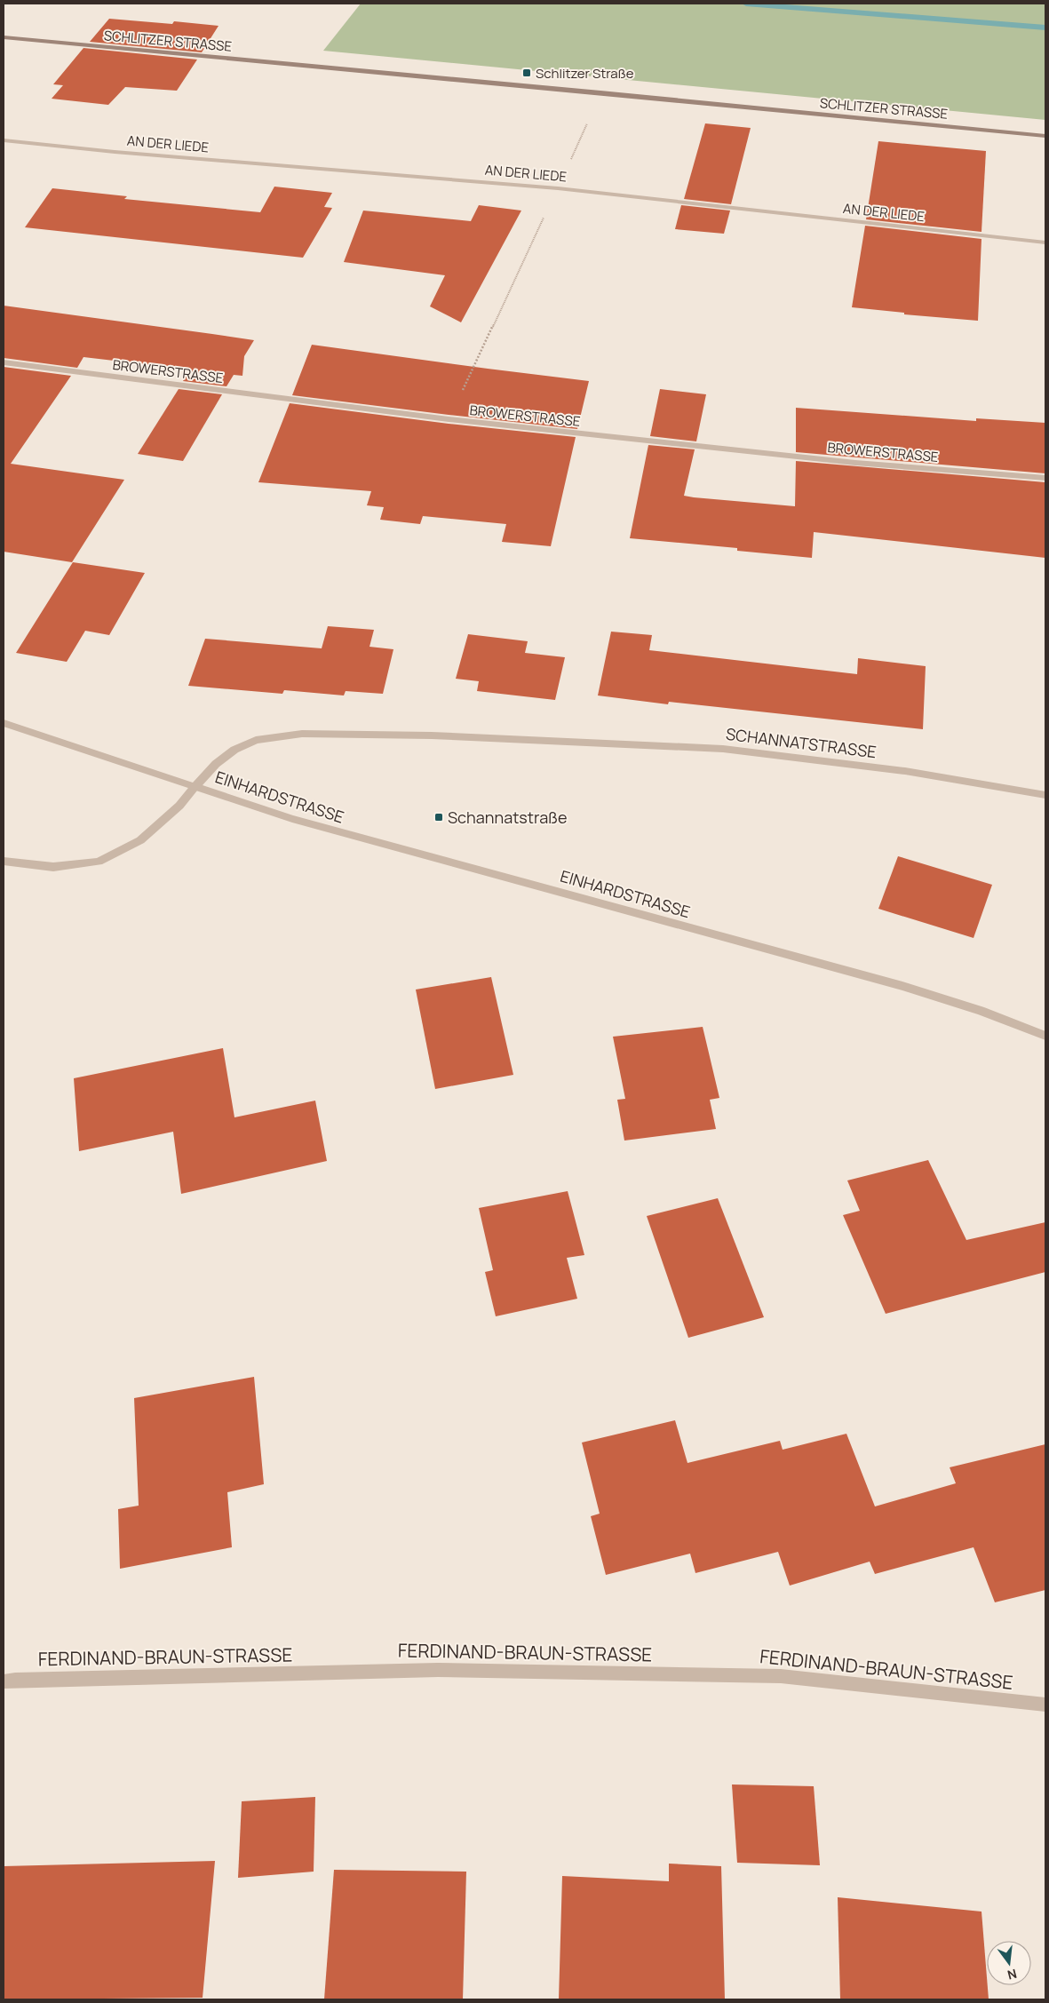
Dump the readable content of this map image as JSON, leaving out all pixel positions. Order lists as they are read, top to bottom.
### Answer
{
  "streets": {
    "main road": ["SCHLITZER STRASSE"],
    "street": [
      "AN DER LIEDE",
      "BROWERSTRASSE",
      "SCHANNATSTRASSE",
      "EINHARDSTRASSE",
      "FERDINAND-BRAUN-STRASSE"
    ]
  },
  "crossings": [
    ["SCHANNATSTRASSE", "EINHARDSTRASSE"]
  ],
  "places": {
    "transit": ["Schlitzer Straße", "Schannatstraße"]
  },
  "north": "bottom"
}
